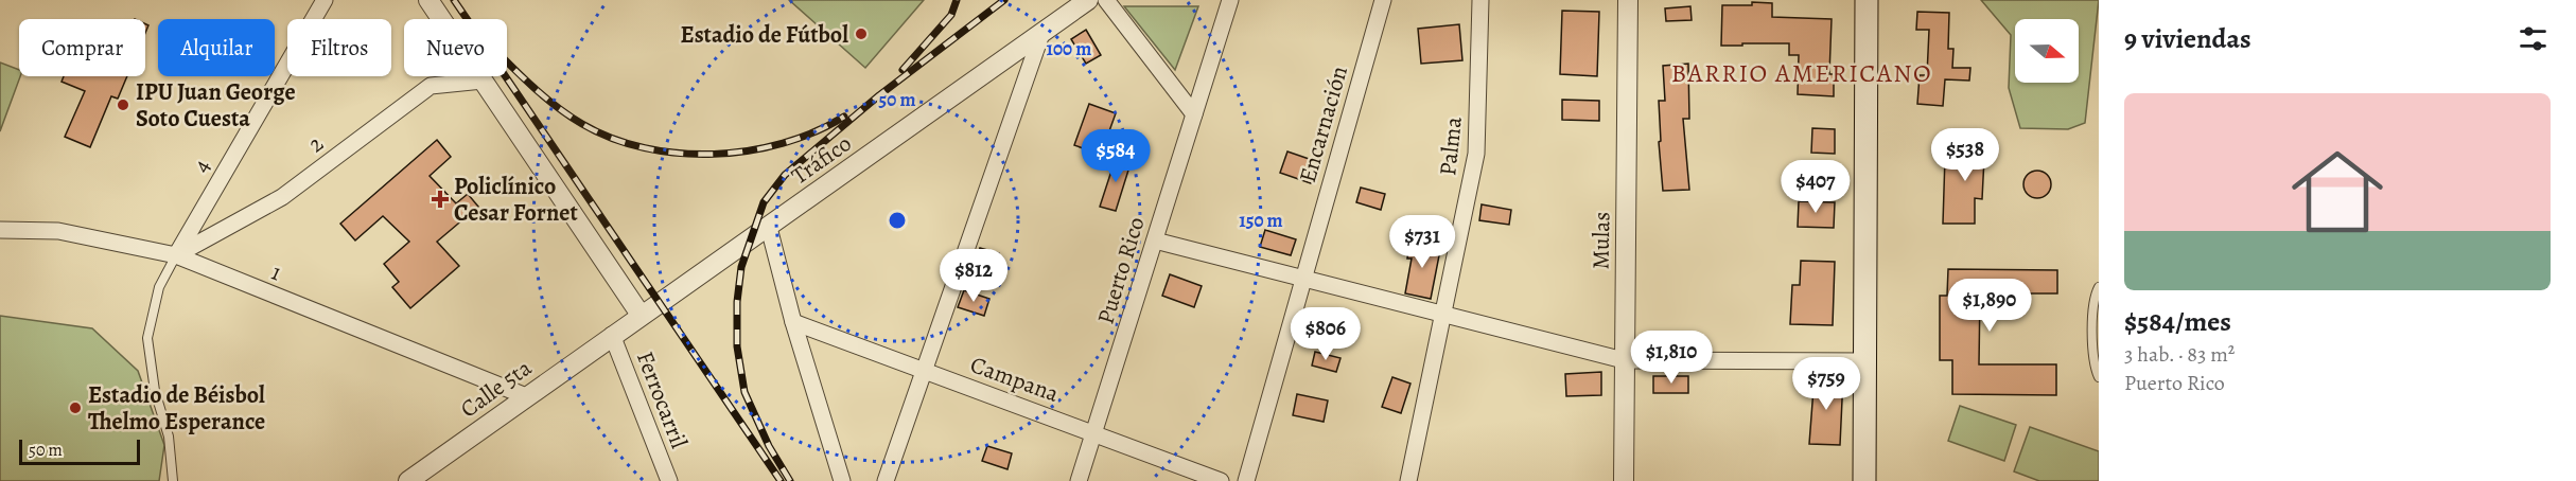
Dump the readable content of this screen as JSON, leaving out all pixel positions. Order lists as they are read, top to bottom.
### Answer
{
  "streets": {
    "street": [
      "Encarnación",
      "2",
      "Palma",
      "Tráfico",
      "4",
      "Mulas",
      "Puerto Rico",
      "1",
      "Campana",
      "Calle 5ta",
      "Ferrocarril"
    ]
  },
  "crossings": [
    ["2", "4"],
    ["2", "1"],
    ["Tráfico", "Calle 5ta"],
    ["Tráfico", "Ferrocarril"],
    ["4", "1"],
    ["Puerto Rico", "Campana"],
    ["1", "Calle 5ta"],
    ["Calle 5ta", "Ferrocarril"]
  ],
  "districts": ["BARRIO AMERICANO"],
  "places": {
    "other": ["Estadio de Fútbol", "IPU Juan George Soto Cuesta", "Estadio de Béisbol Thelmo Esperance"],
    "health": ["Policlínico Cesar Fornet"]
  },
  "scale_bar": "50 m",
  "north": "right",
  "page": {
    "heading": "9 viviendas",
    "chip": [
      "Comprar",
      "Alquilar",
      "Filtros",
      "Nuevo"
    ],
    "list": [
      {
        "name": "$584/mes",
        "note": "3 hab. · 83 m² · Puerto Rico"
      }
    ],
    "price": [
      "$538",
      "$584",
      "$407",
      "$731",
      "$812",
      "$1,890",
      "$806",
      "$1,810",
      "$759"
    ],
    "scale": "50 m"
  },
  "rings": ["100 m", "50 m", "150 m"]
}
